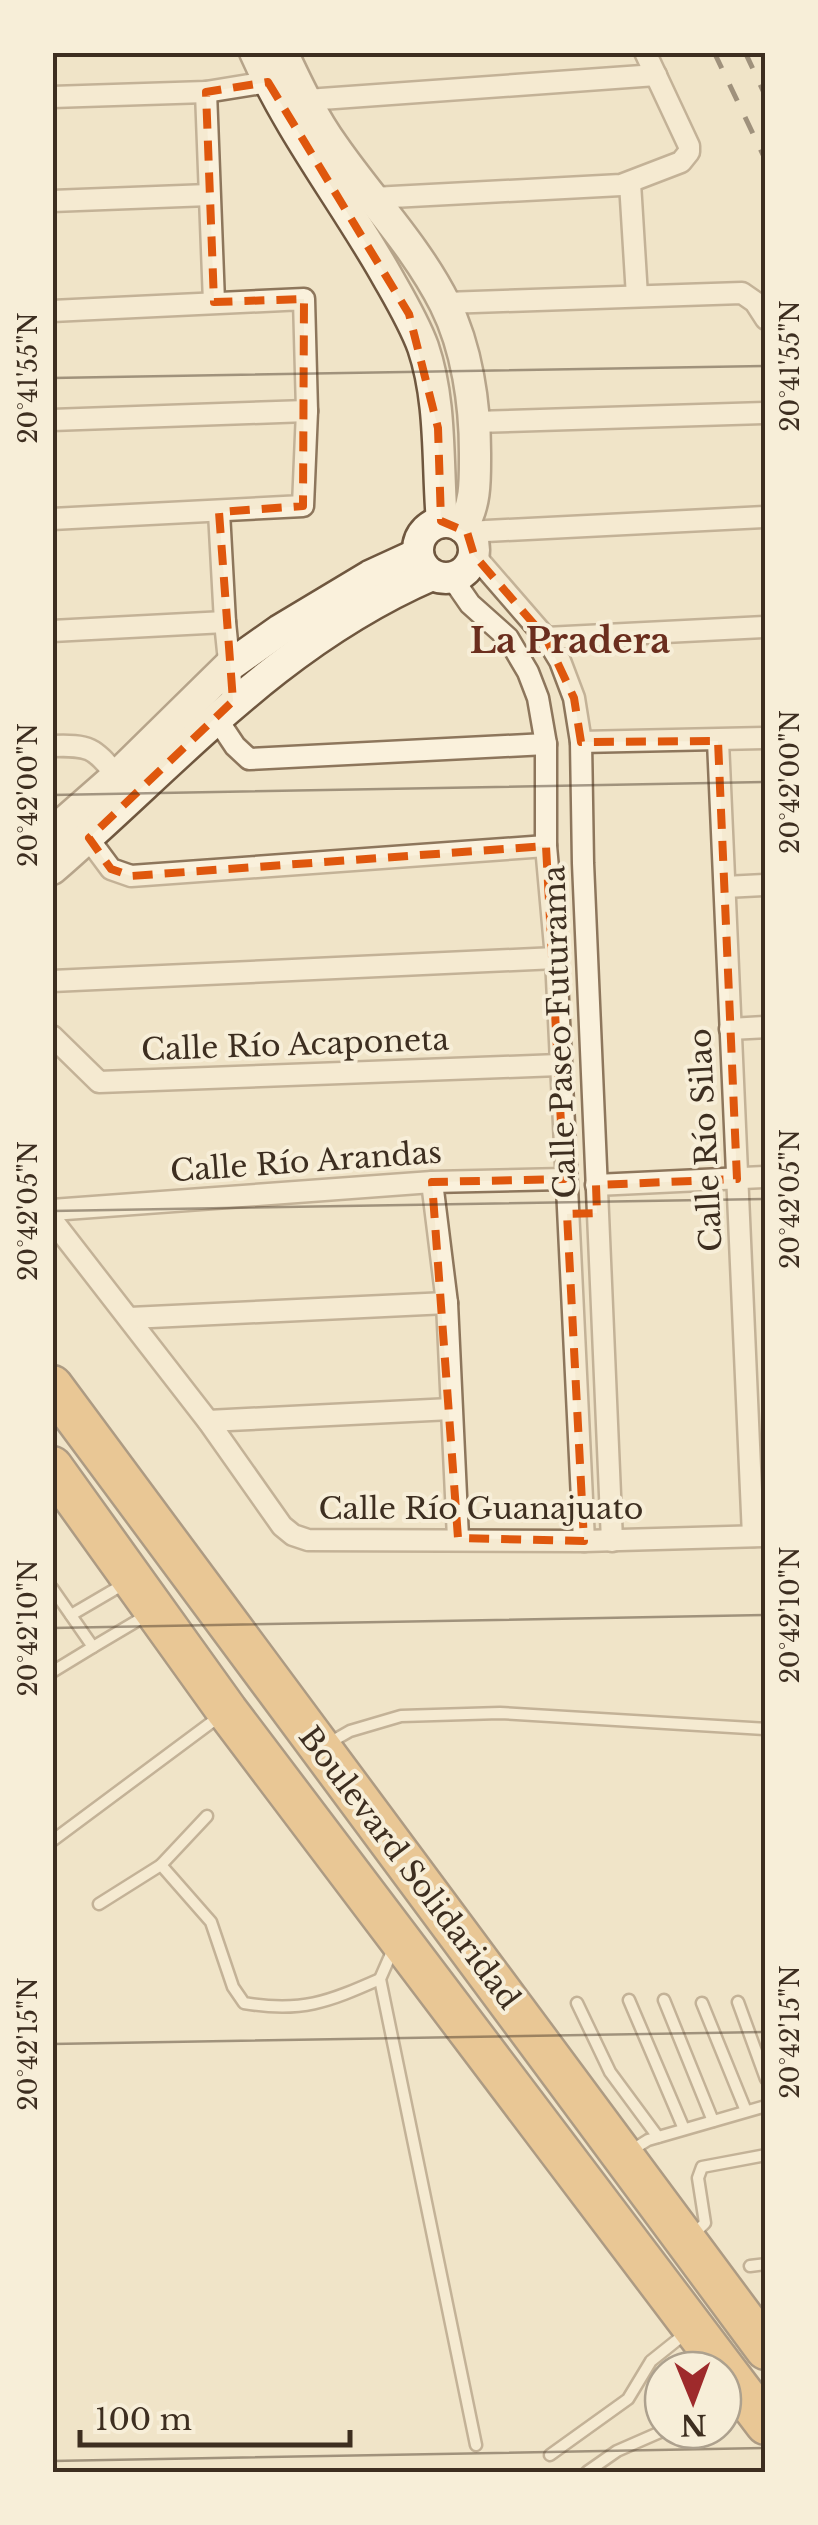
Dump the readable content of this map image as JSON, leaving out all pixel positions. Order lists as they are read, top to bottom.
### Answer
{
  "streets": {
    "highway": ["Boulevard Solidaridad"],
    "street": [
      "Calle Paseo Futurama",
      "Calle Río Acaponeta",
      "Calle Río Silao",
      "Calle Río Arandas",
      "Calle Río Guanajuato"
    ]
  },
  "crossings": [
    ["Calle Paseo Futurama", "Calle Río Acaponeta"],
    ["Calle Paseo Futurama", "Calle Río Arandas"],
    ["Calle Paseo Futurama", "Calle Río Guanajuato"],
    ["Calle Río Silao", "Calle Río Guanajuato"]
  ],
  "districts": ["La Pradera"],
  "scale_bar": "100 m",
  "north": "bottom",
  "coordinates": [
    "20°41'55\"N",
    "20°42'00\"N",
    "20°42'05\"N",
    "20°42'10\"N",
    "20°42'15\"N"
  ]
}
